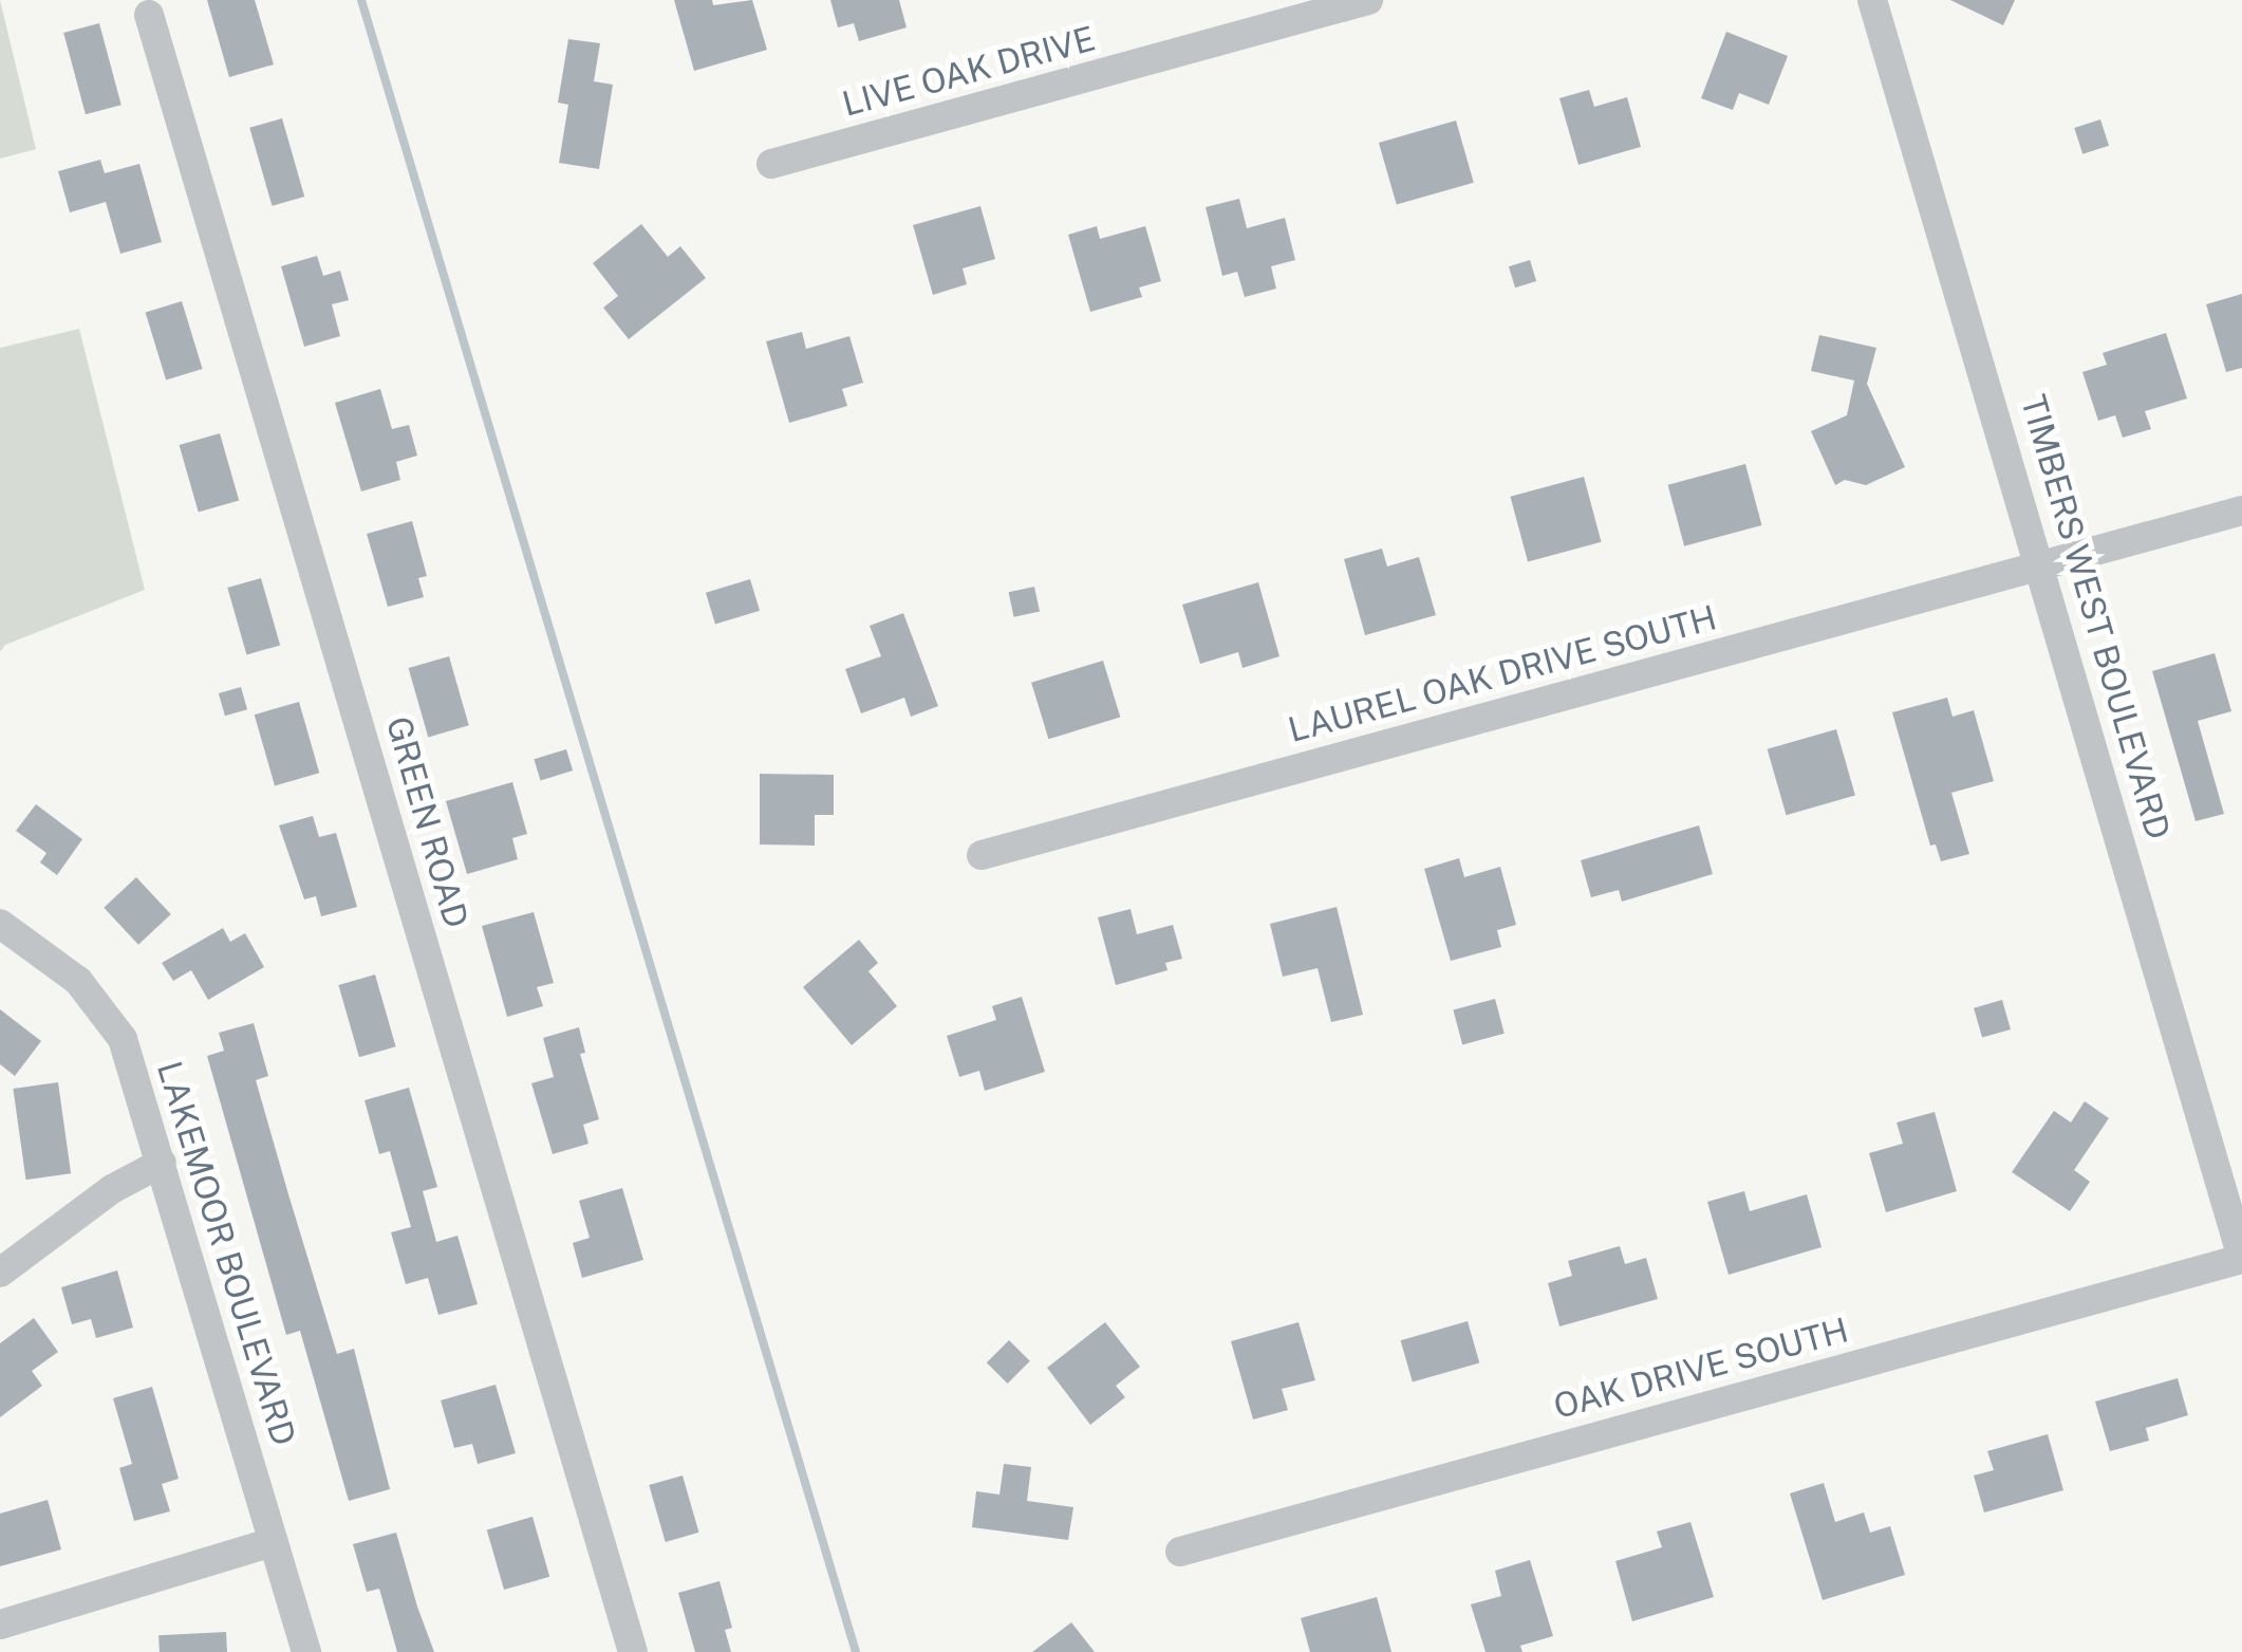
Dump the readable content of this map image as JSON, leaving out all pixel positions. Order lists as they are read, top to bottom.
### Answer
{
  "streets": {
    "street": [
      "LIVE OAK DRIVE",
      "TIMBERS WEST BOULEVARD",
      "LAUREL OAK DRIVE SOUTH",
      "GREEN ROAD",
      "LAKEMOOR BOULEVARD",
      "OAK DRIVE SOUTH"
    ]
  },
  "crossings": [
    ["TIMBERS WEST BOULEVARD", "LAUREL OAK DRIVE SOUTH"],
    ["TIMBERS WEST BOULEVARD", "OAK DRIVE SOUTH"]
  ]
}
